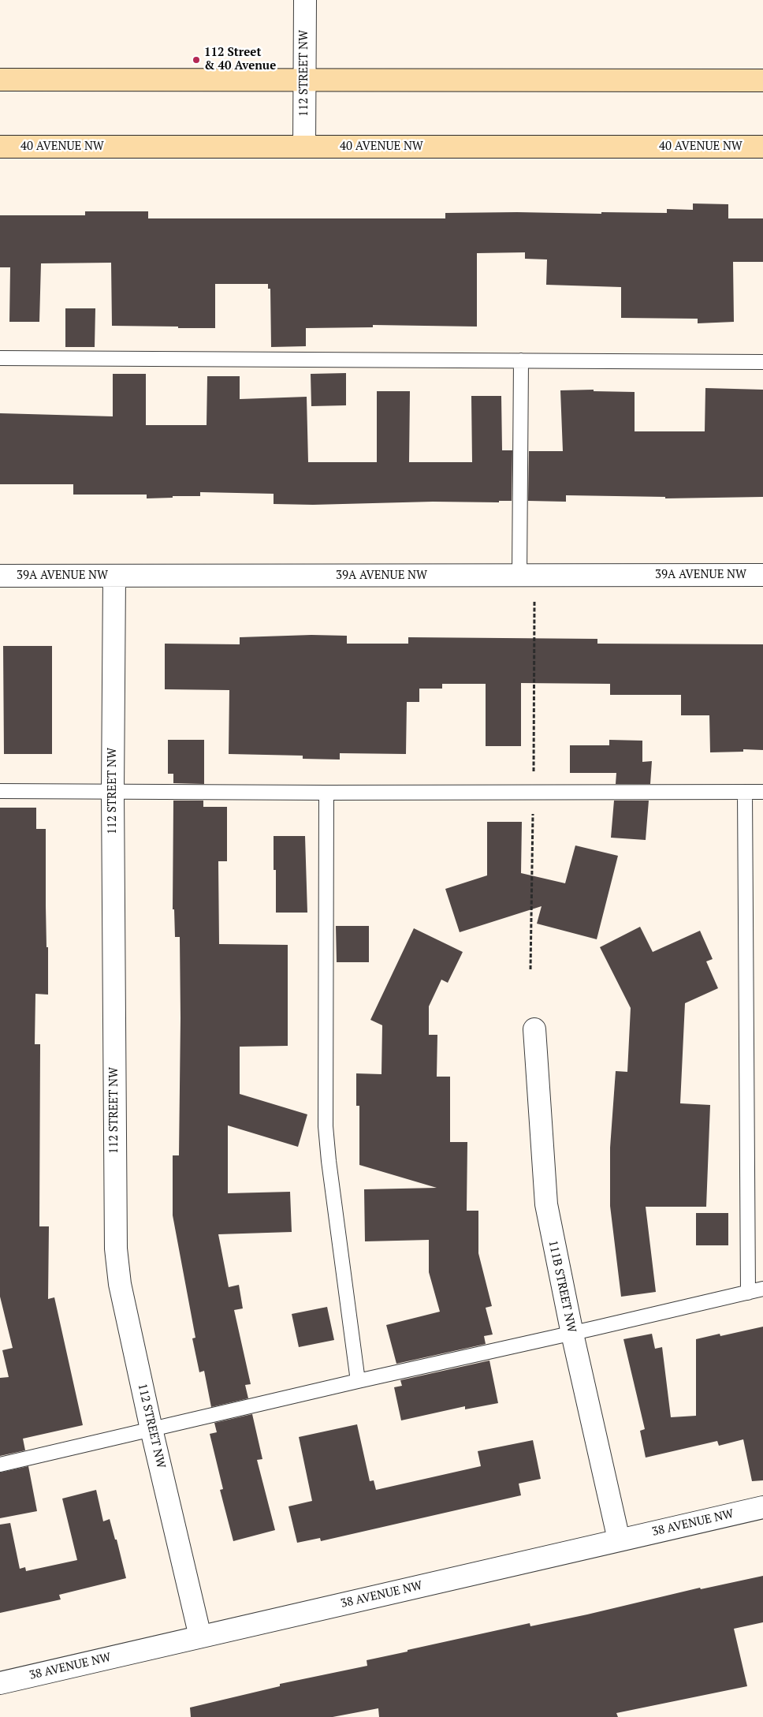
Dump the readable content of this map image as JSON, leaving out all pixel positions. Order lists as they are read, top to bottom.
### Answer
{
  "streets": {
    "street": [
      "112 STREET NW",
      "40 AVENUE NW",
      "39A AVENUE NW",
      "111B STREET NW",
      "38 AVENUE NW"
    ]
  },
  "crossings": [
    ["112 STREET NW", "40 AVENUE NW"],
    ["112 STREET NW", "39A AVENUE NW"],
    ["112 STREET NW", "38 AVENUE NW"],
    ["111B STREET NW", "38 AVENUE NW"]
  ],
  "places": ["112 Street & 40 Avenue"]
}
